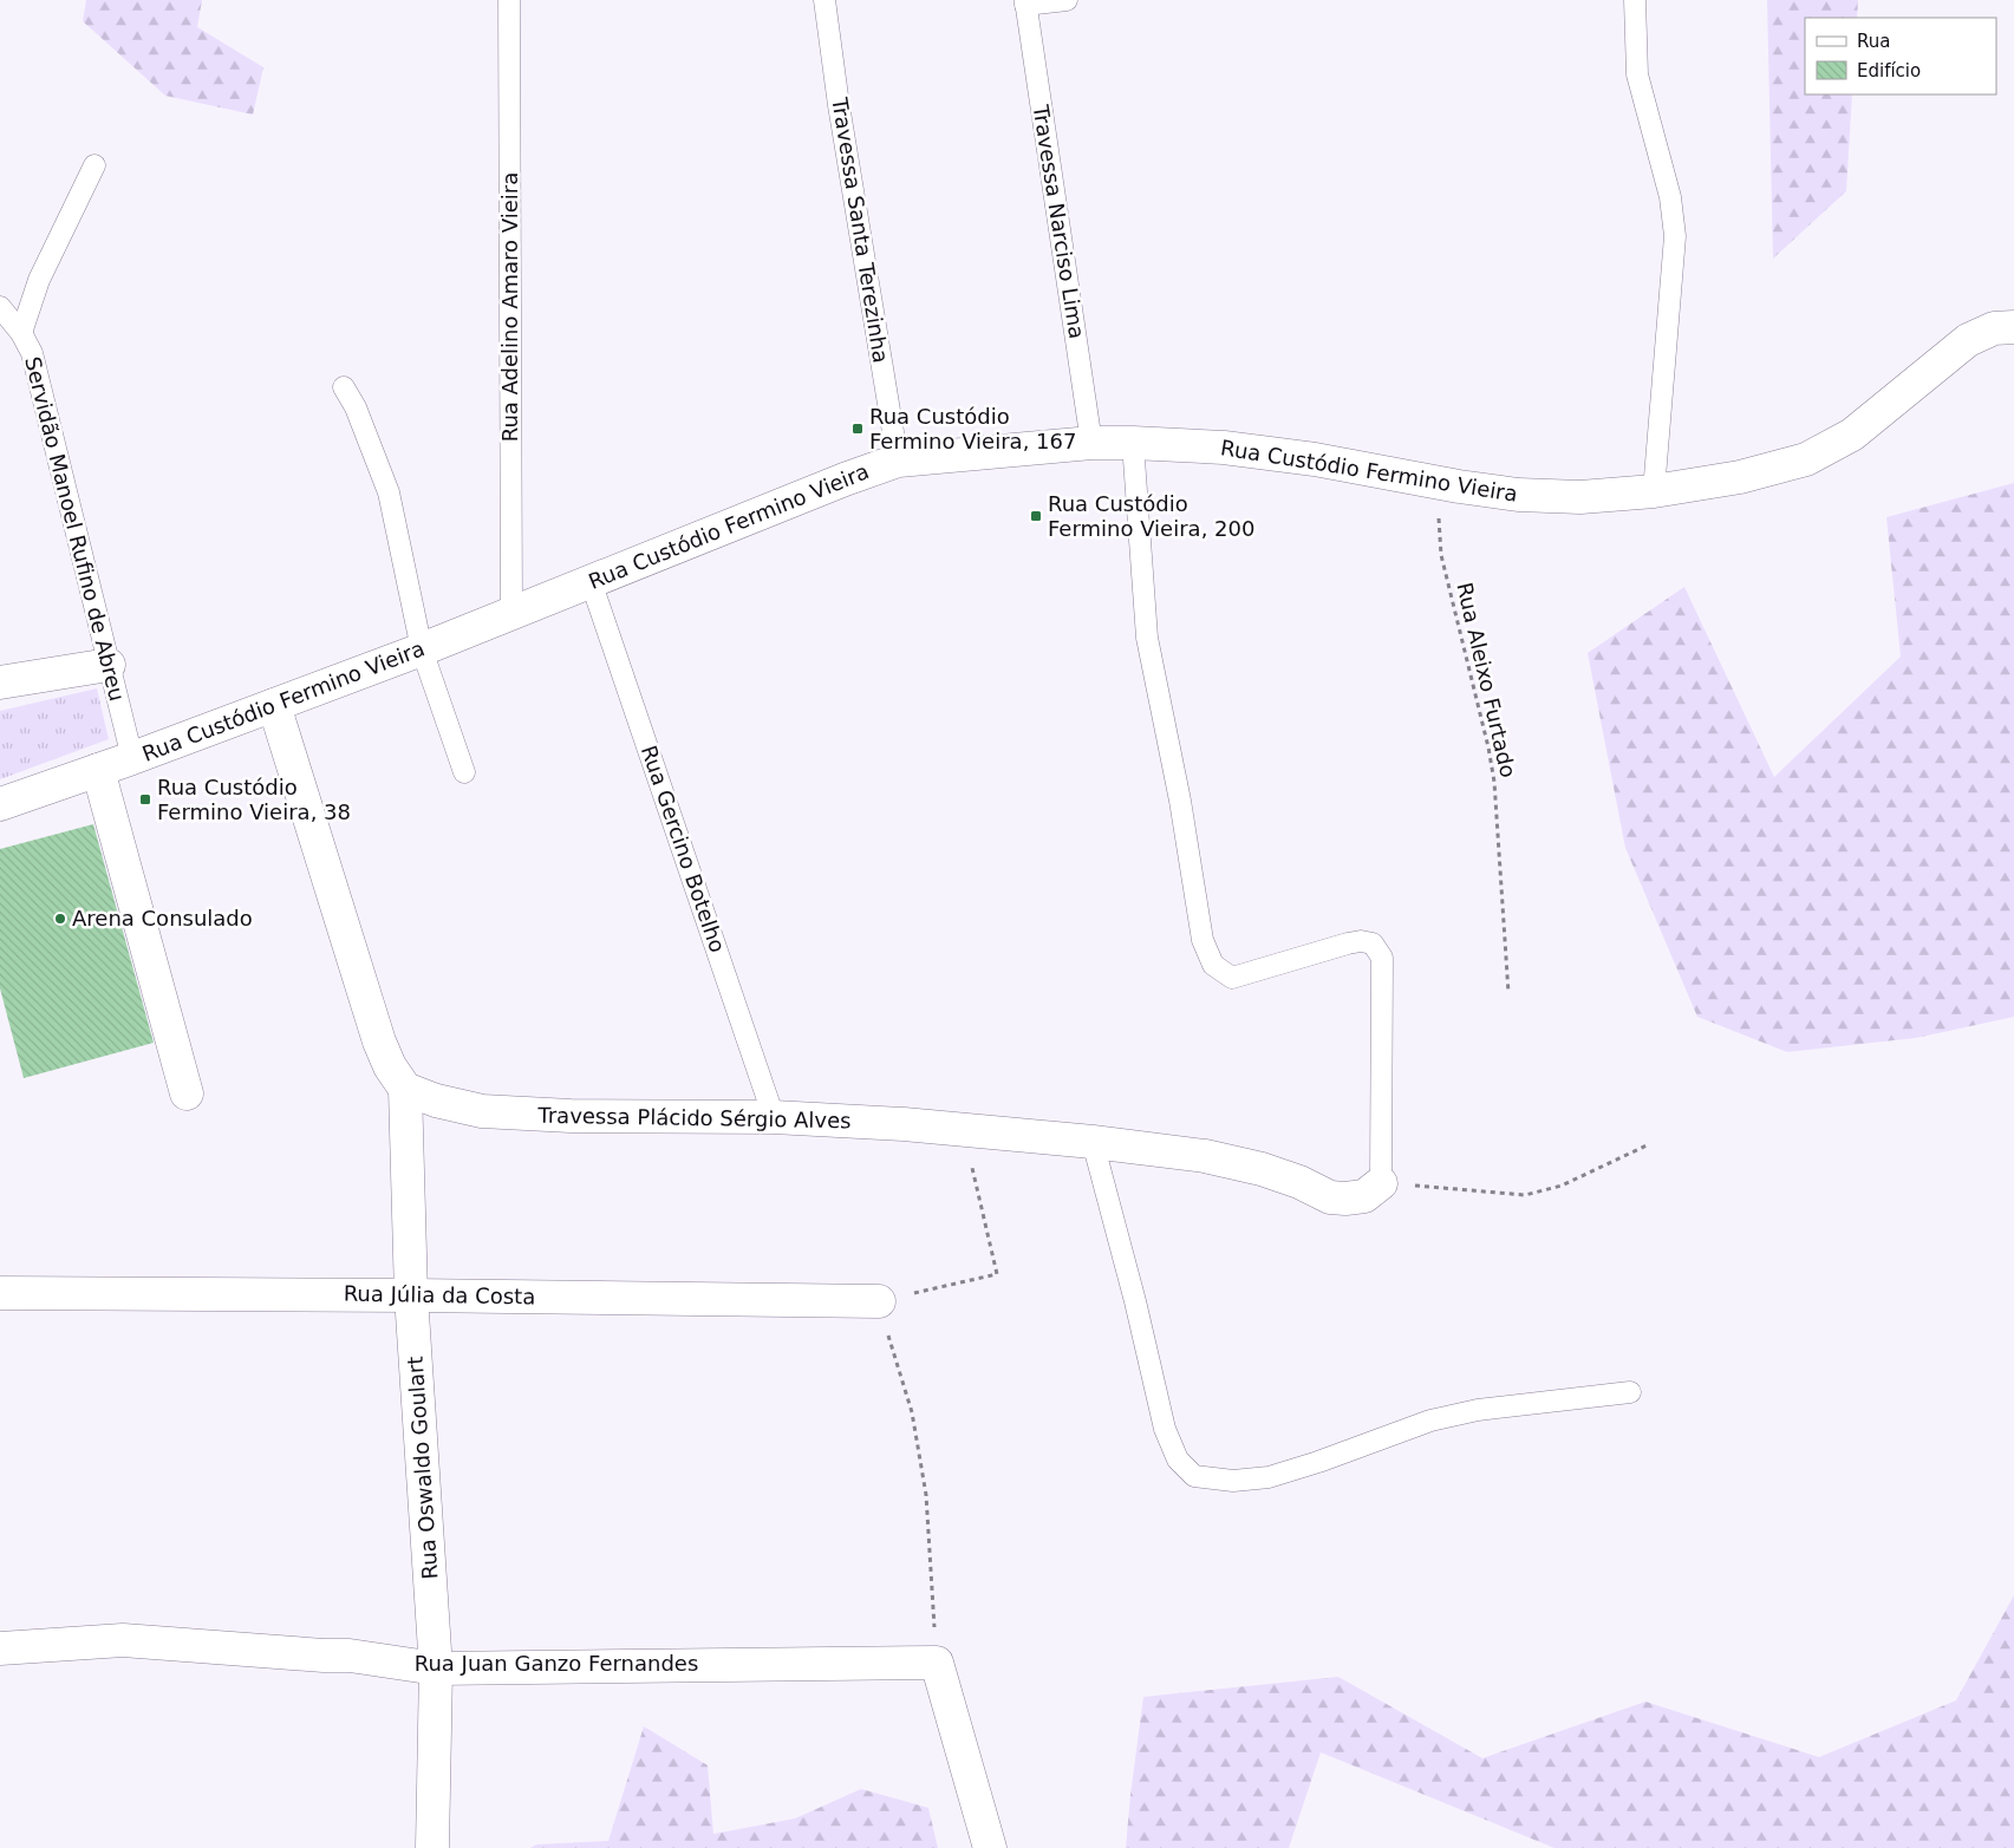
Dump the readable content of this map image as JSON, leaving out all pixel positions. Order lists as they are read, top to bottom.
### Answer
{
  "streets": {
    "street": [
      "Rua Custódio Fermino Vieira",
      "Travessa Plácido Sérgio Alves",
      "Rua Júlia da Costa",
      "Rua Oswaldo Goulart",
      "Rua Juan Ganzo Fernandes"
    ],
    "lane": [
      "Travessa Narciso Lima",
      "Travessa Santa Terezinha",
      "Rua Adelino Amaro Vieira",
      "Servidão Manoel Rufino de Abreu",
      "Rua Gercino Botelho"
    ],
    "path": ["Rua Aleixo Furtado"]
  },
  "crossings": [
    ["Travessa Narciso Lima", "Rua Custódio Fermino Vieira"],
    ["Travessa Santa Terezinha", "Rua Custódio Fermino Vieira"],
    ["Rua Adelino Amaro Vieira", "Rua Custódio Fermino Vieira"],
    ["Rua Custódio Fermino Vieira", "Servidão Manoel Rufino de Abreu"],
    ["Rua Custódio Fermino Vieira", "Rua Aleixo Furtado"],
    ["Rua Custódio Fermino Vieira", "Rua Gercino Botelho"],
    ["Rua Gercino Botelho", "Travessa Plácido Sérgio Alves"],
    ["Travessa Plácido Sérgio Alves", "Rua Oswaldo Goulart"],
    ["Rua Júlia da Costa", "Rua Oswaldo Goulart"],
    ["Rua Oswaldo Goulart", "Rua Juan Ganzo Fernandes"]
  ],
  "places": {
    "transit": ["Rua Custódio Fermino Vieira, 167", "Rua Custódio Fermino Vieira, 200", "Rua Custódio Fermino Vieira, 38"],
    "other": ["Arena Consulado"]
  },
  "legend": ["Rua", "Edifício"]
}
